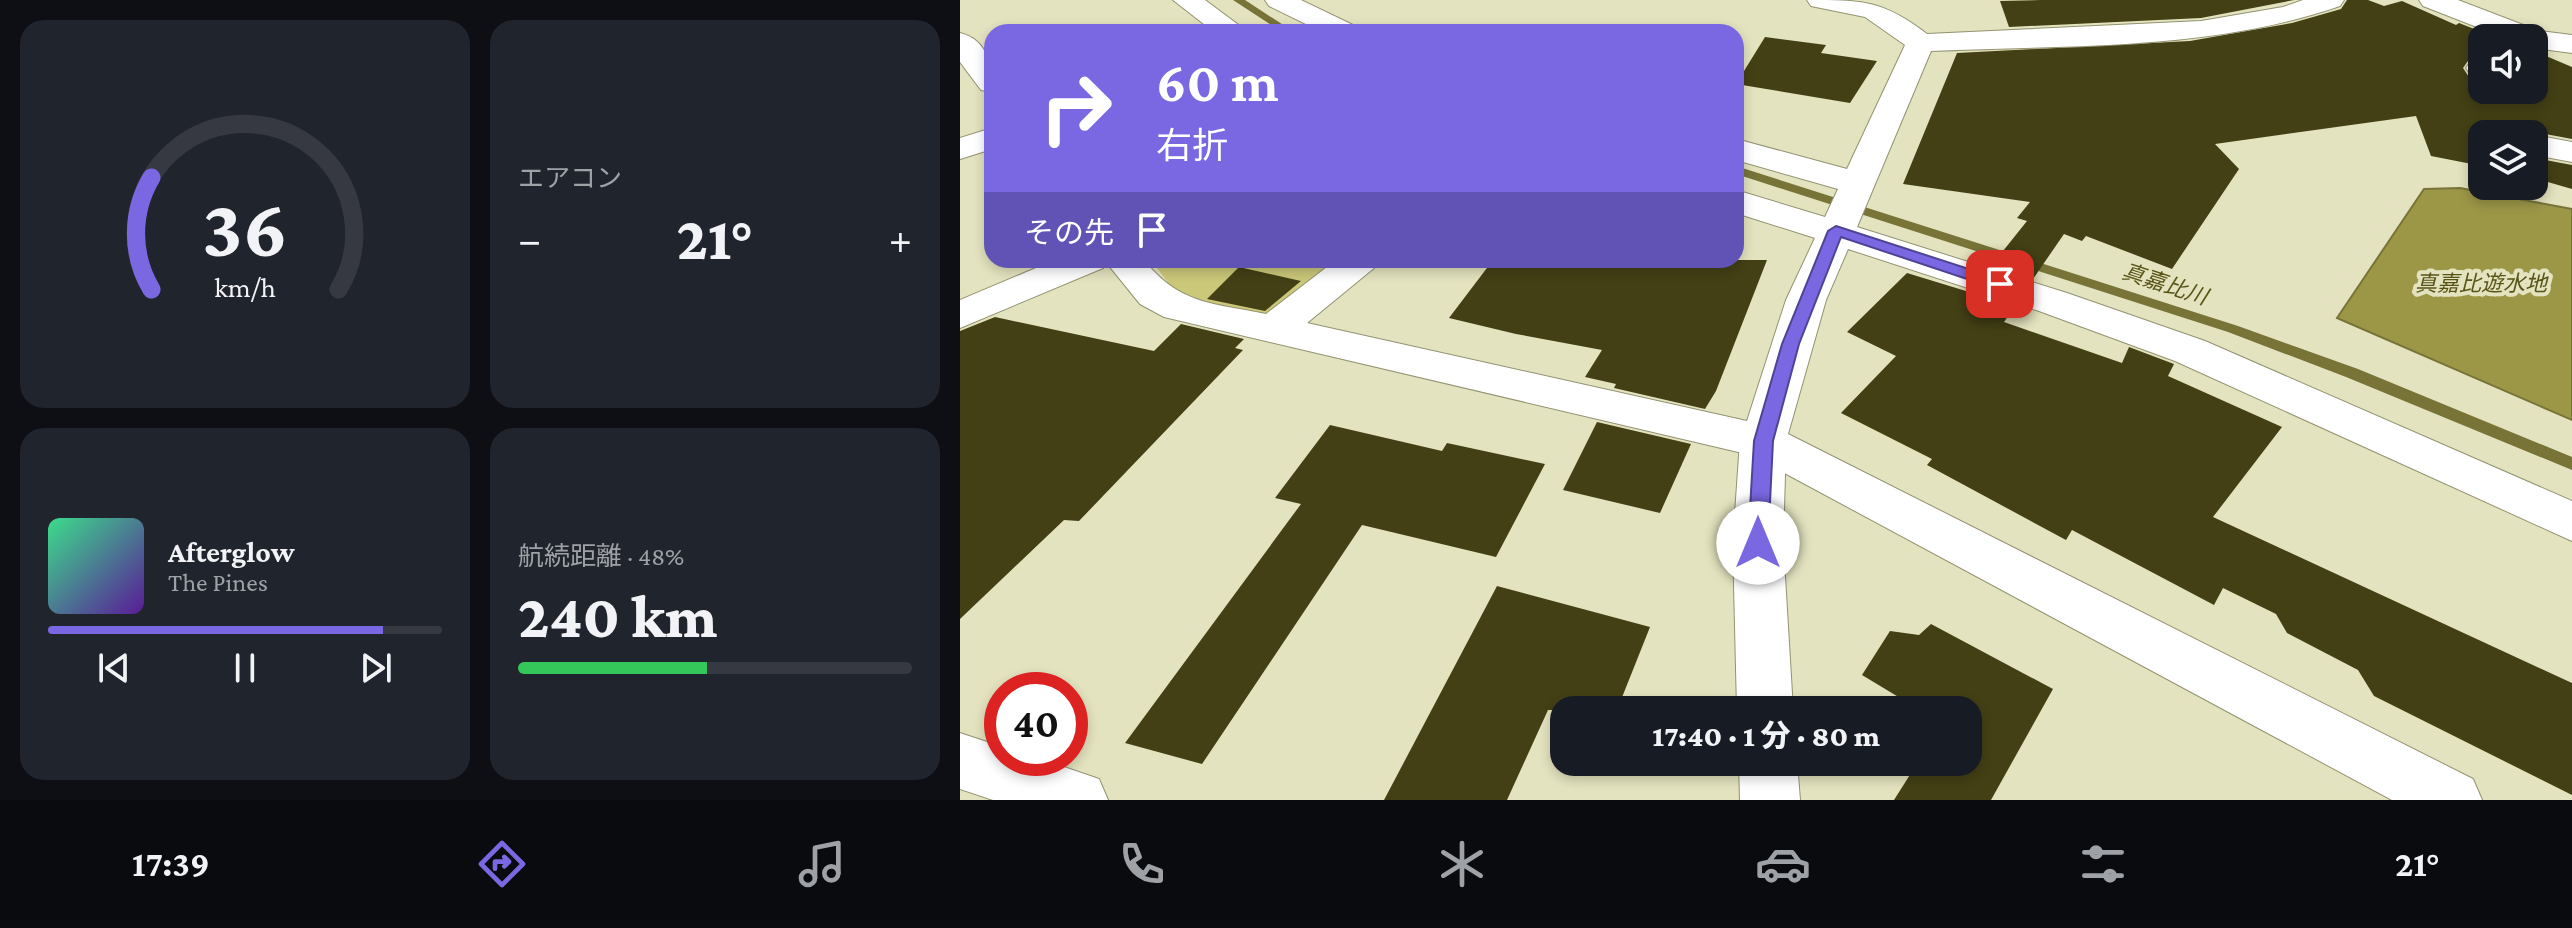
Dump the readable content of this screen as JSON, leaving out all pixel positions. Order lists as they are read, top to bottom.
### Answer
{
  "water": ["真嘉比遊水地", "真嘉比川"],
  "page": {
    "tile": [
      "エアコン",
      ["航続距離 · 48%", "240 km"]
    ],
    "turn": ["60 m", "右折"],
    "then": "その先",
    "heat": ["−", "21°", "+"],
    "song": ["Afterglow", "The Pines"],
    "limit": "40",
    "trip": "17:40 · 1 分 · 80 m",
    "tabs": ["17:39", "21°"],
    "gauge": ["36", "km/h"]
  }
}
